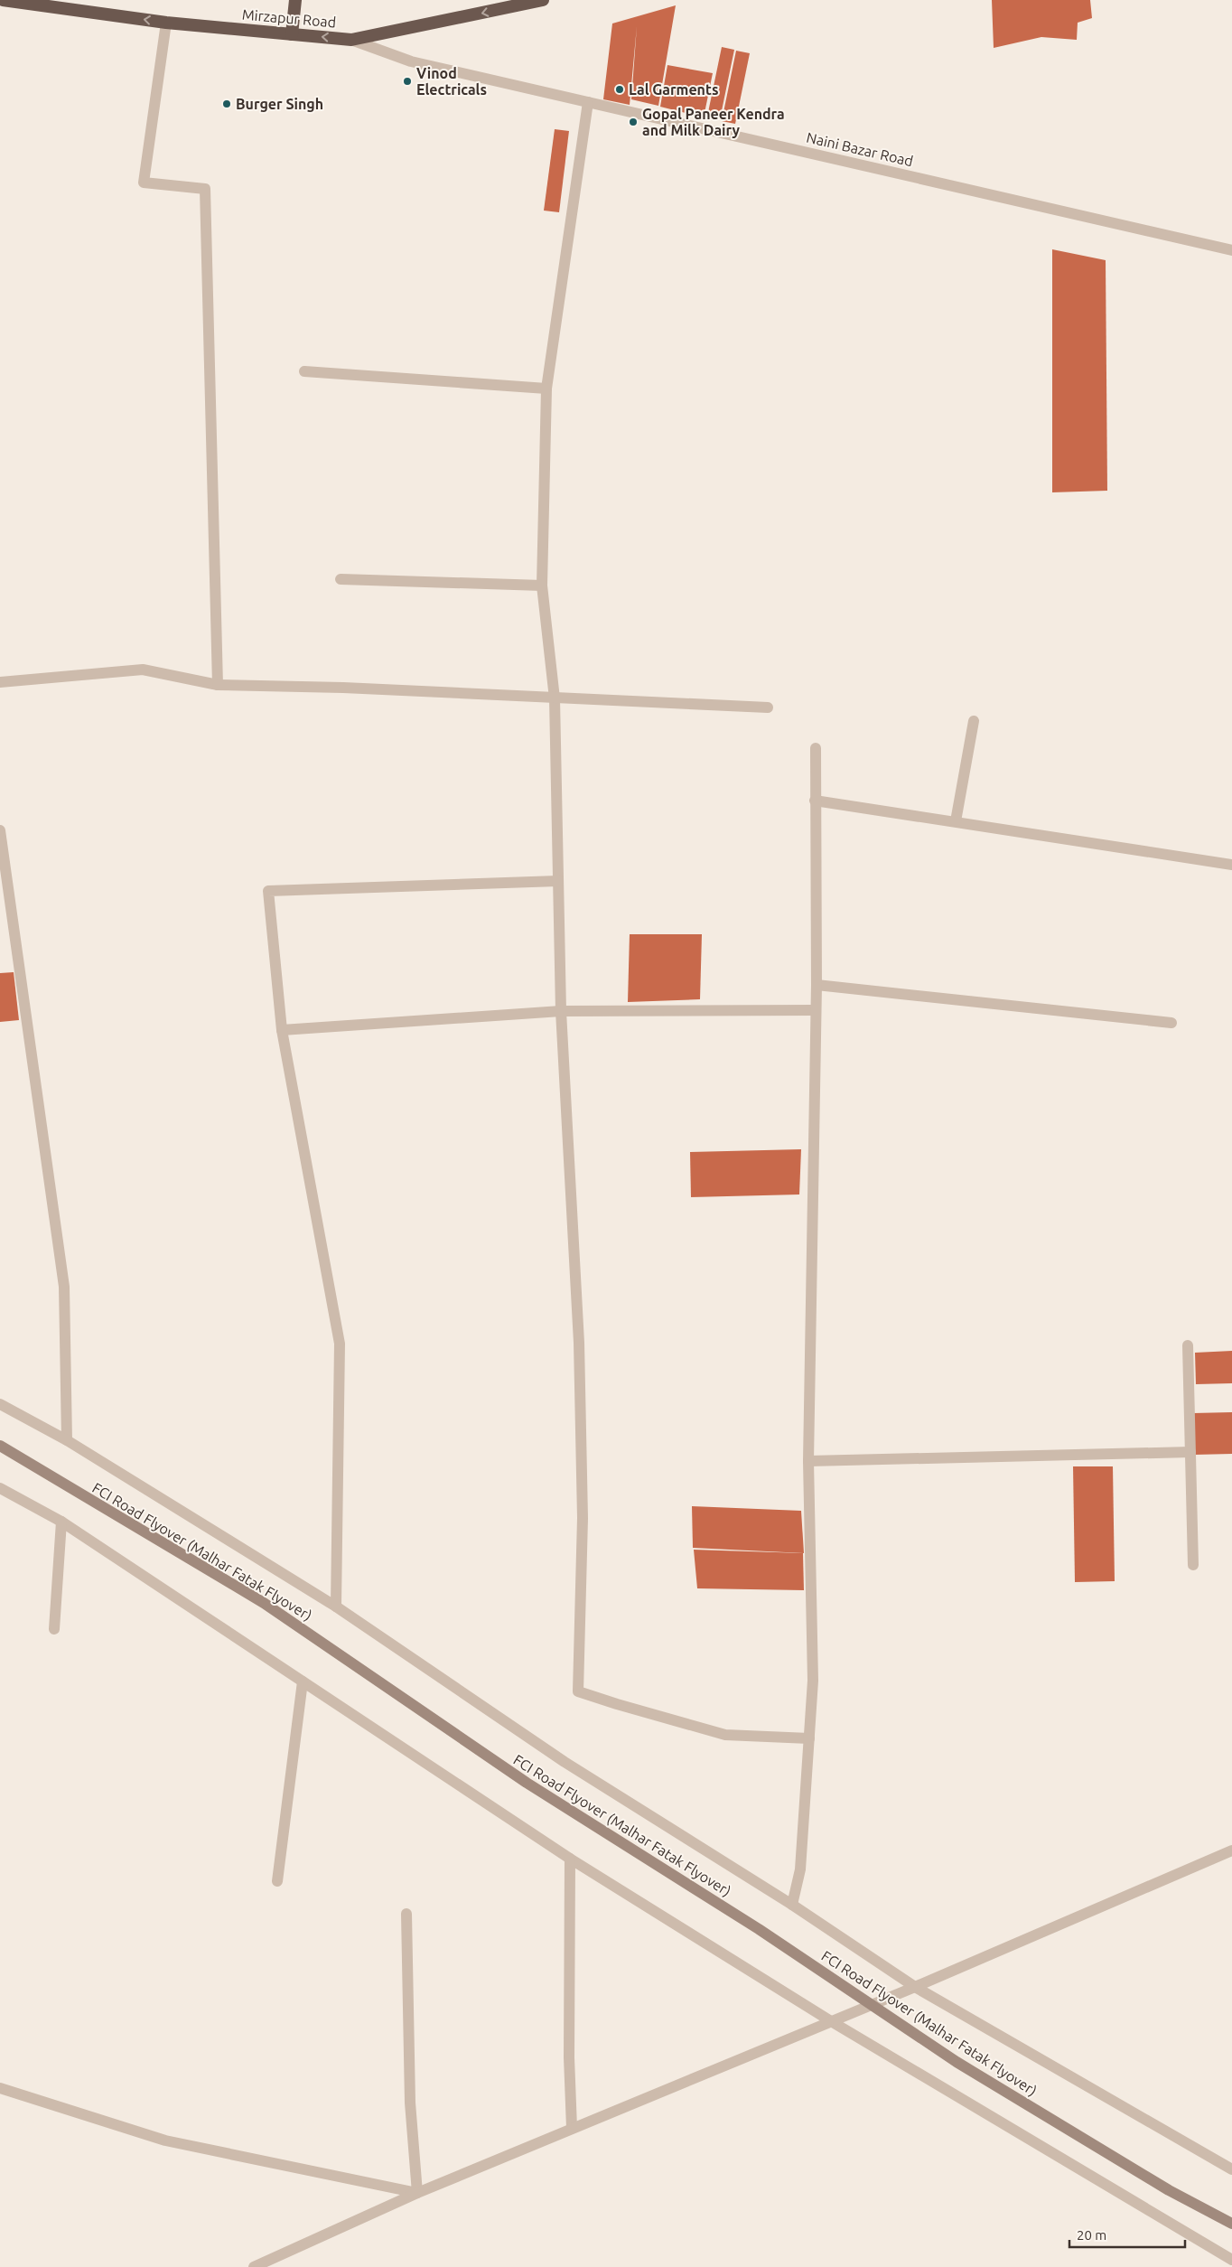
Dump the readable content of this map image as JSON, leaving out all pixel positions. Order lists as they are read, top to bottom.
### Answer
{
  "streets": {
    "highway": ["Mirzapur Road"],
    "main road": ["FCI Road Flyover (Malhar Fatak Flyover)"],
    "street": ["Naini Bazar Road"]
  },
  "crossings": [
    ["Mirzapur Road", "Naini Bazar Road"]
  ],
  "one_way": ["Mirzapur Road"],
  "places": [
    "Vinod Electricals",
    "Lal Garments",
    "Burger Singh",
    "Gopal Paneer Kendra and Milk Dairy"
  ],
  "scale_bar": "20 m"
}
